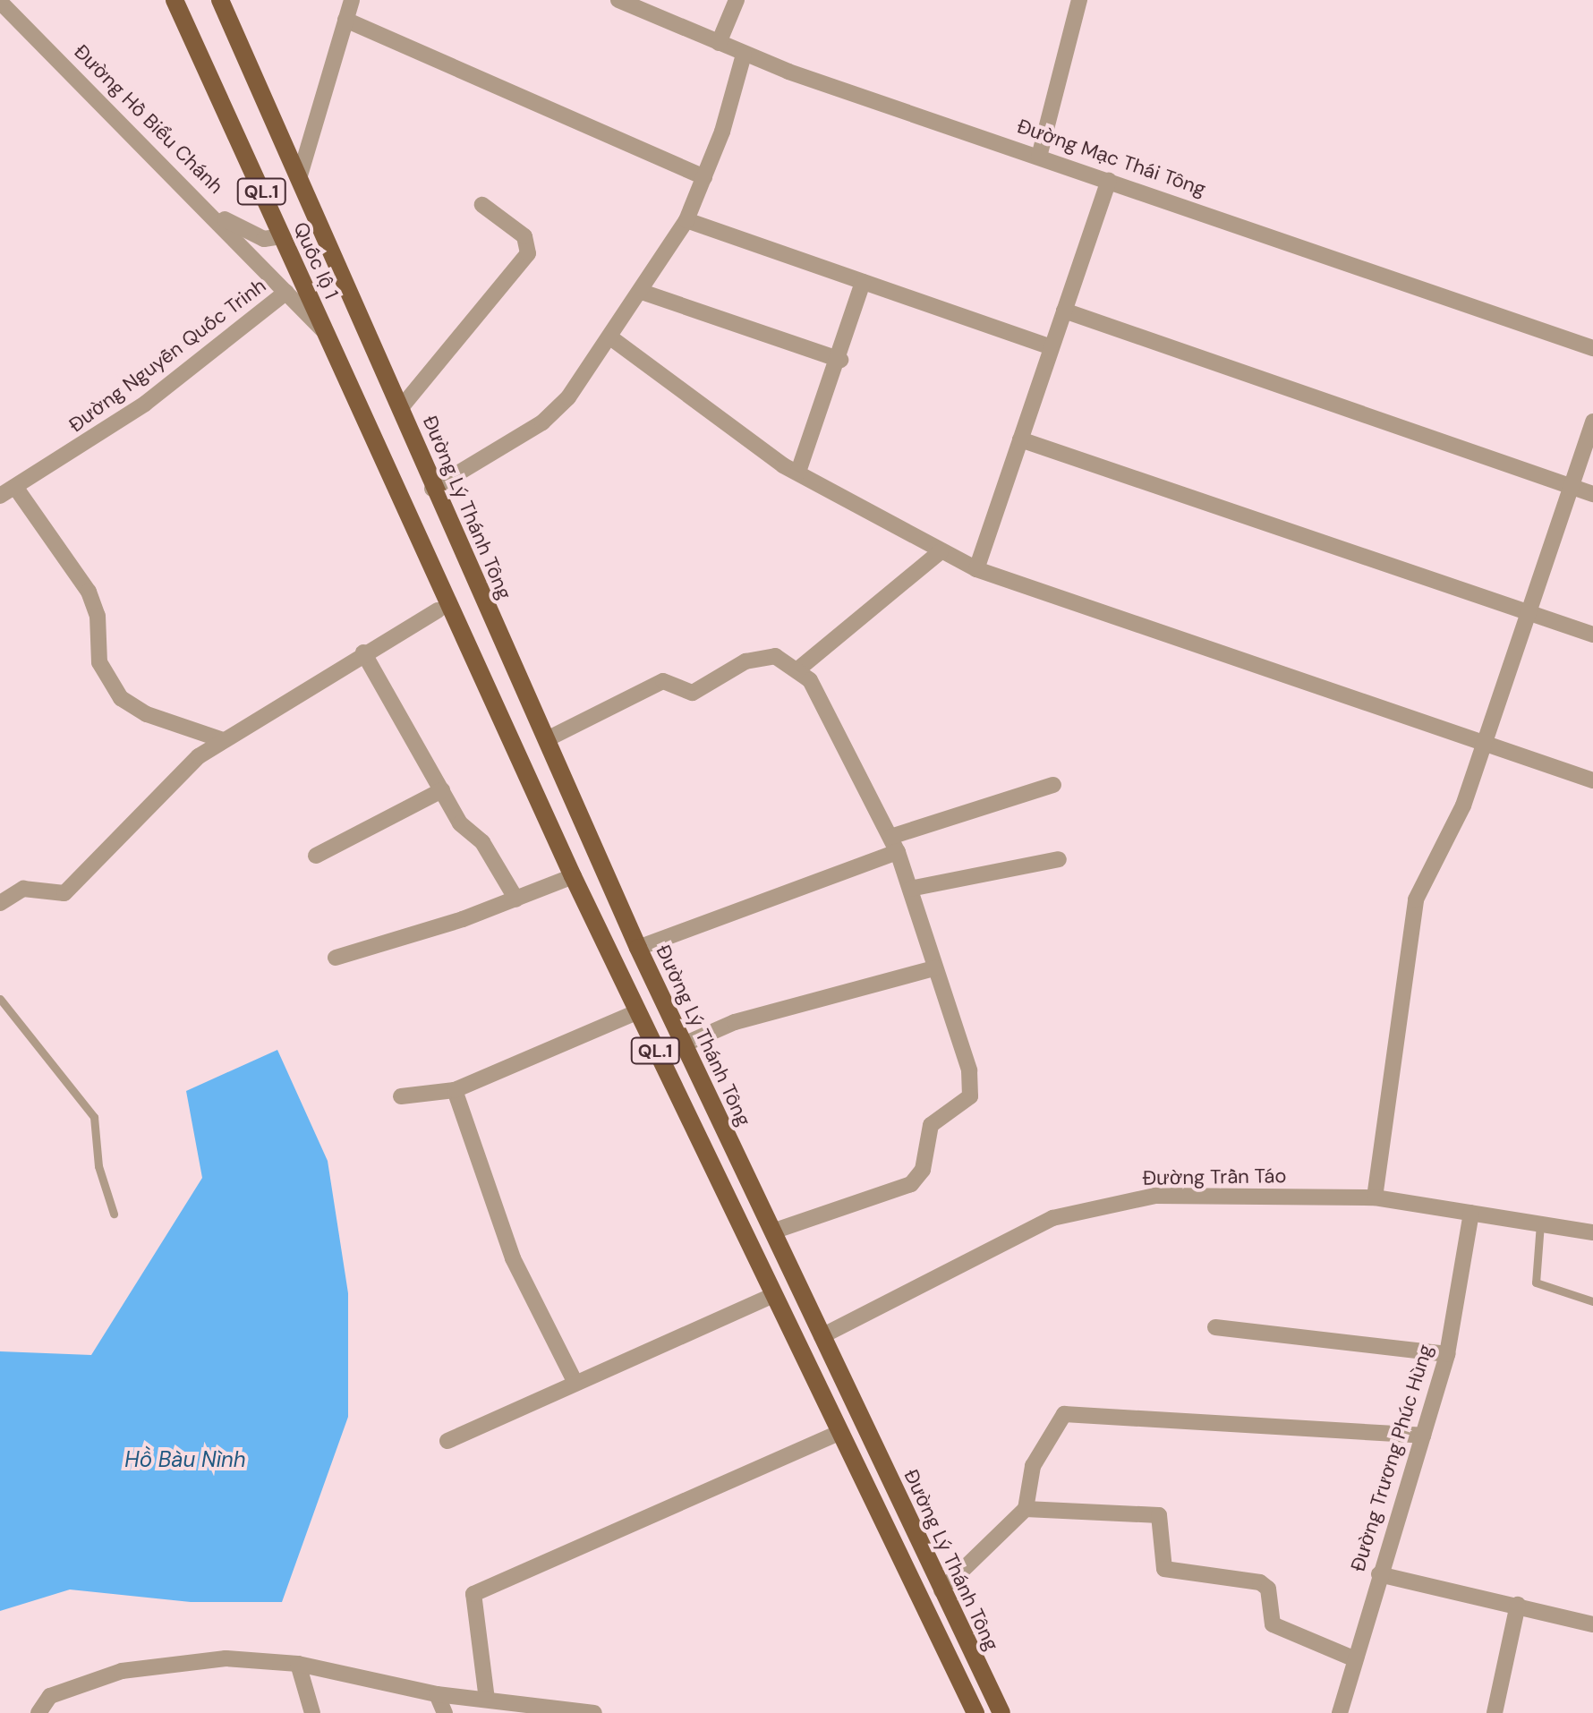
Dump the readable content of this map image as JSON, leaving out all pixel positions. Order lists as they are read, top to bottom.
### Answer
{
  "streets": {
    "main road": ["QL.1", "Quốc lộ 1", "Đường Lý Thánh Tông"],
    "street": [
      "Đường Hồ Biểu Chánh",
      "Đường Mạc Thái Tông",
      "Đường Nguyễn Quốc Trinh",
      "Đường Trần Táo",
      "Đường Trương Phúc Hùng"
    ]
  },
  "crossings": [
    ["Đường Hồ Biểu Chánh", "Quốc lộ 1"],
    ["Đường Hồ Biểu Chánh", "Đường Nguyễn Quốc Trinh"],
    ["QL.1", "Quốc lộ 1"],
    ["Quốc lộ 1", "Đường Lý Thánh Tông"],
    ["Đường Lý Thánh Tông", "Đường Trần Táo"],
    ["Đường Trần Táo", "Đường Trương Phúc Hùng"]
  ],
  "water": ["Hồ Bàu Nình"]
}
